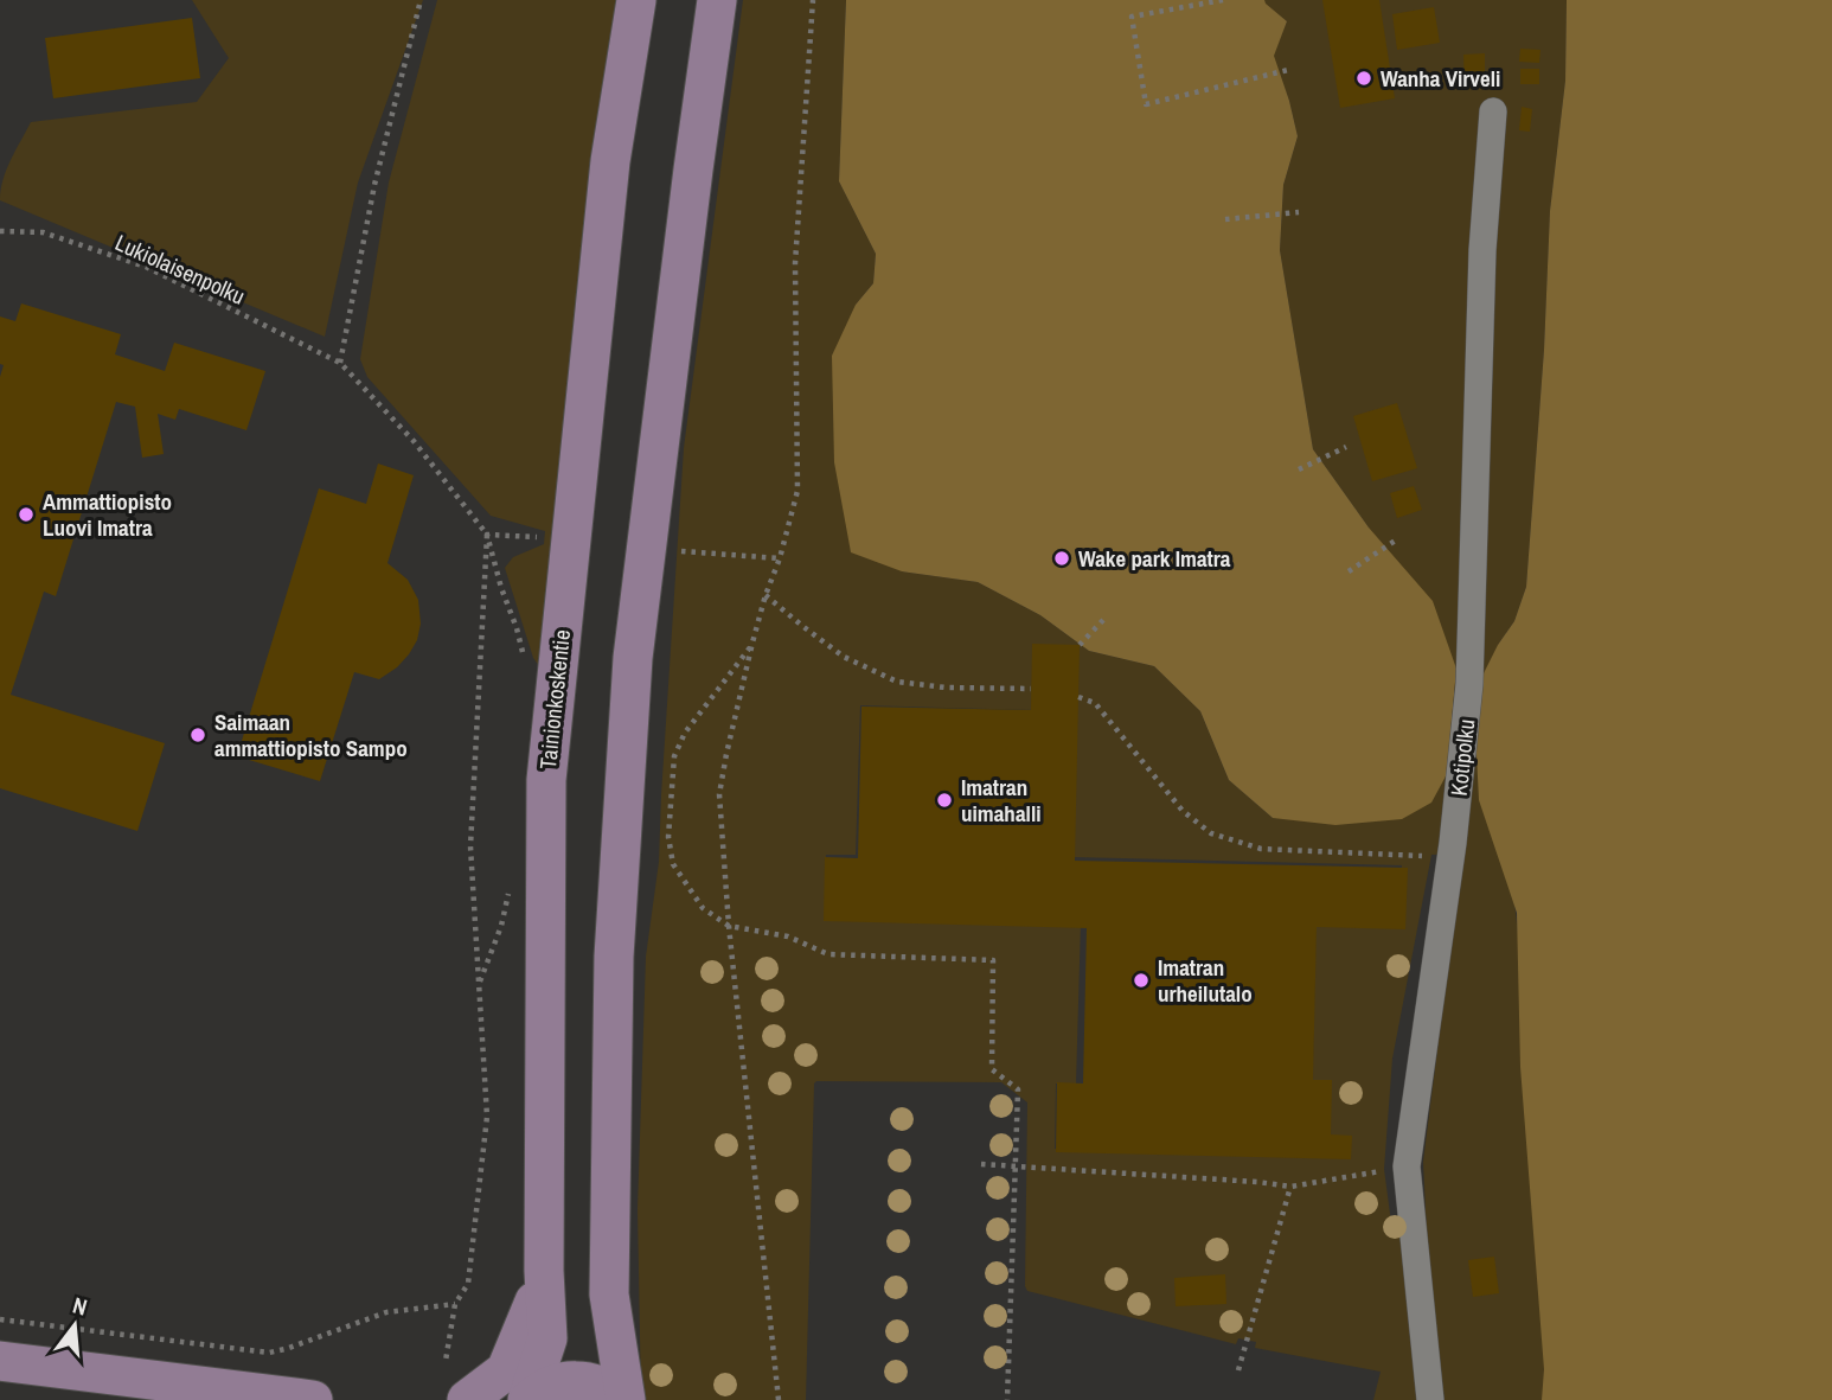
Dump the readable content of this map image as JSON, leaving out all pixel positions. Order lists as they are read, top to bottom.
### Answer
{
  "streets": {
    "main road": ["Tainionkoskentie"],
    "street": ["Kotipolku"],
    "path": ["Lukiolaisenpolku"]
  },
  "places": [
    "Wanha Virveli",
    "Ammattiopisto Luovi Imatra",
    "Wake park Imatra",
    "Saimaan ammattiopisto Sampo",
    "Imatran uimahalli",
    "Imatran urheilutalo"
  ],
  "north": "top"
}
